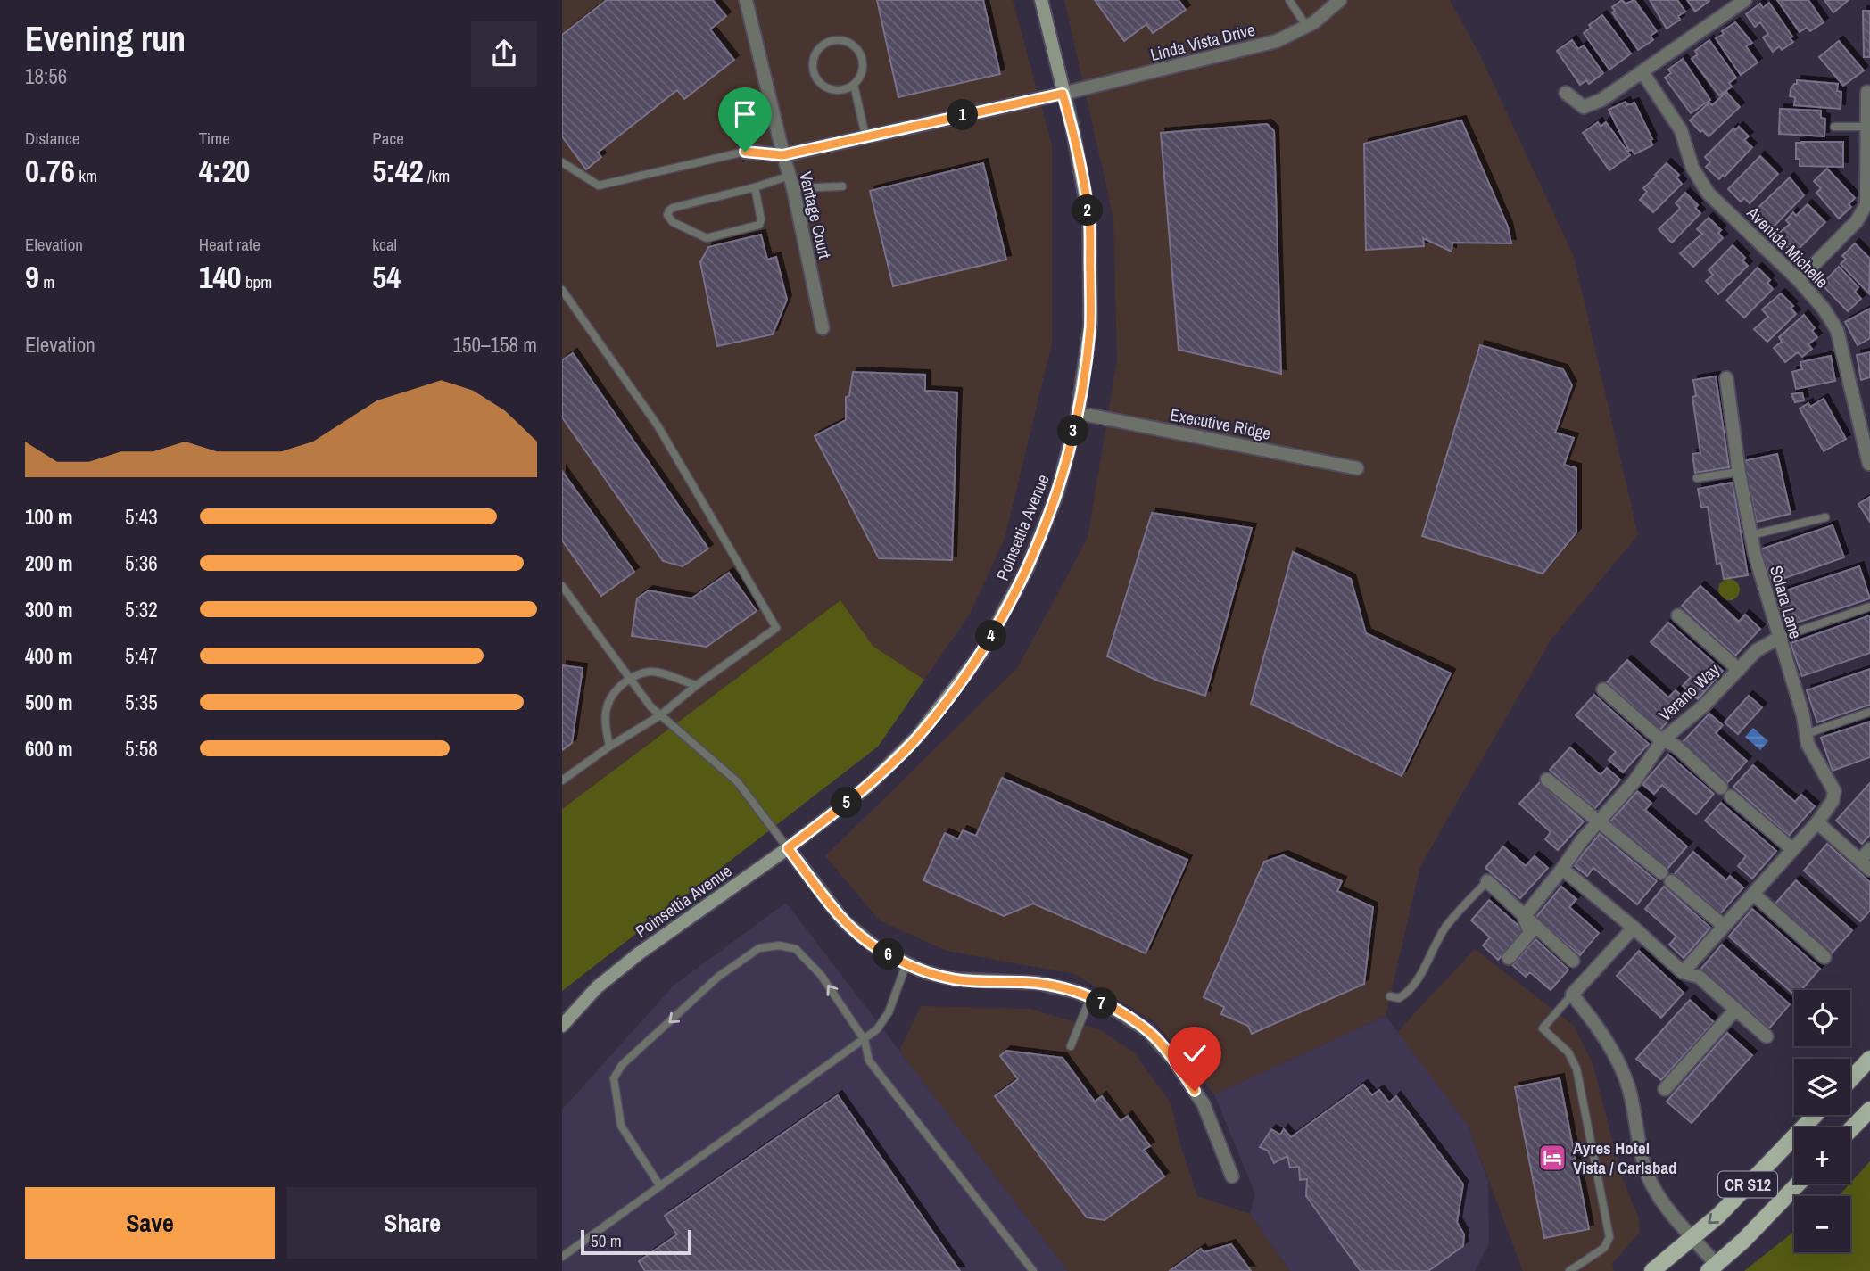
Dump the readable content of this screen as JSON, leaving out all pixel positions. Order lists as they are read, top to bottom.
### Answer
{
  "streets": {
    "main road": ["Poinsettia Avenue", "CR S12"],
    "street": [
      "Linda Vista Drive",
      "Vantage Court",
      "Avenida Michelle",
      "Executive Ridge",
      "Solara Lane",
      "Verano Way"
    ]
  },
  "crossings": [
    ["Linda Vista Drive", "Vantage Court"],
    ["Linda Vista Drive", "Poinsettia Avenue"],
    ["Executive Ridge", "Poinsettia Avenue"],
    ["Solara Lane", "Verano Way"]
  ],
  "places": {
    "hotel": ["Ayres Hotel Vista / Carlsbad"]
  },
  "scale_bar": "50 m",
  "page": {
    "heading": ["Evening run", "18:56"],
    "pins": [
      "1",
      "2",
      "3",
      "4",
      "5",
      "6",
      "7"
    ],
    "stats": [
      ["Distance", "0.76 km"],
      ["Time", "4:20"],
      ["Pace", "5:42 /km"],
      ["Elevation", "9 m"],
      ["Heart rate", "140 bpm"],
      ["kcal", "54"]
    ],
    "chart": ["Elevation", "150–158 m"],
    "list": [
      {
        "name": "100 m",
        "note": "5:43"
      },
      {
        "name": "200 m",
        "note": "5:36"
      },
      {
        "name": "300 m",
        "note": "5:32"
      },
      {
        "name": "400 m",
        "note": "5:47"
      },
      {
        "name": "500 m",
        "note": "5:35"
      },
      {
        "name": "600 m",
        "note": "5:58"
      }
    ],
    "map_buttons": ["+", "−"],
    "buttons": ["Save", "Share"],
    "scale": "50 m"
  }
}
